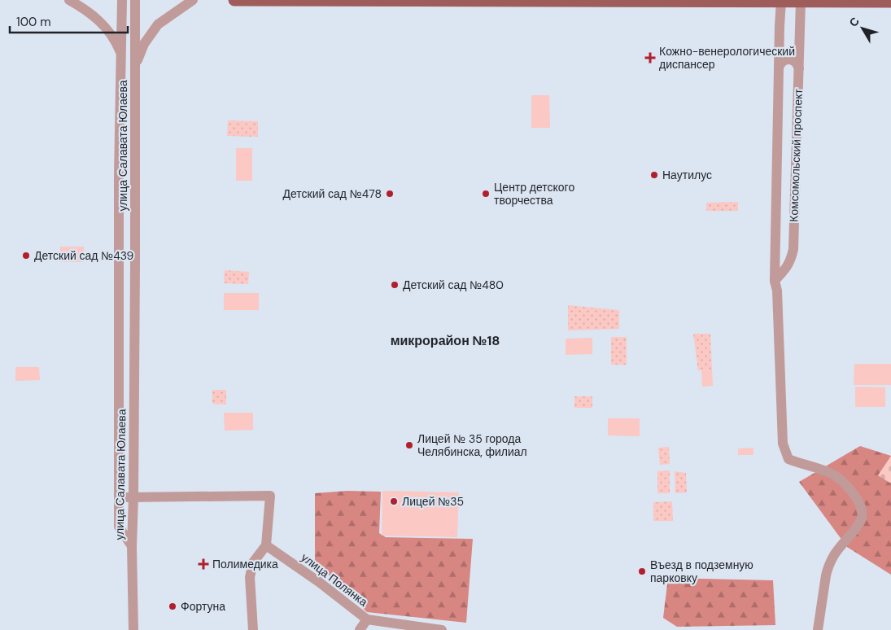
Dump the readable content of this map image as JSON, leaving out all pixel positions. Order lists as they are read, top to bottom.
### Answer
{
  "streets": {
    "street": ["улица Салавата Юлаева", "Комсомольский проспект", "улица Полянка"]
  },
  "districts": ["микрорайон №18"],
  "places": {
    "health": ["Кожно-венерологический диспансер", "Полимедика"],
    "other": [
      "Наутилус",
      "Детский сад №478",
      "Центр детского творчества",
      "Детский сад №439",
      "Детский сад №480",
      "Лицей № 35 города Челябинска, филиал",
      "Лицей №35",
      "Въезд в подземную парковку",
      "Фортуна"
    ]
  },
  "scale_bar": "100 m",
  "north": "top left"
}
